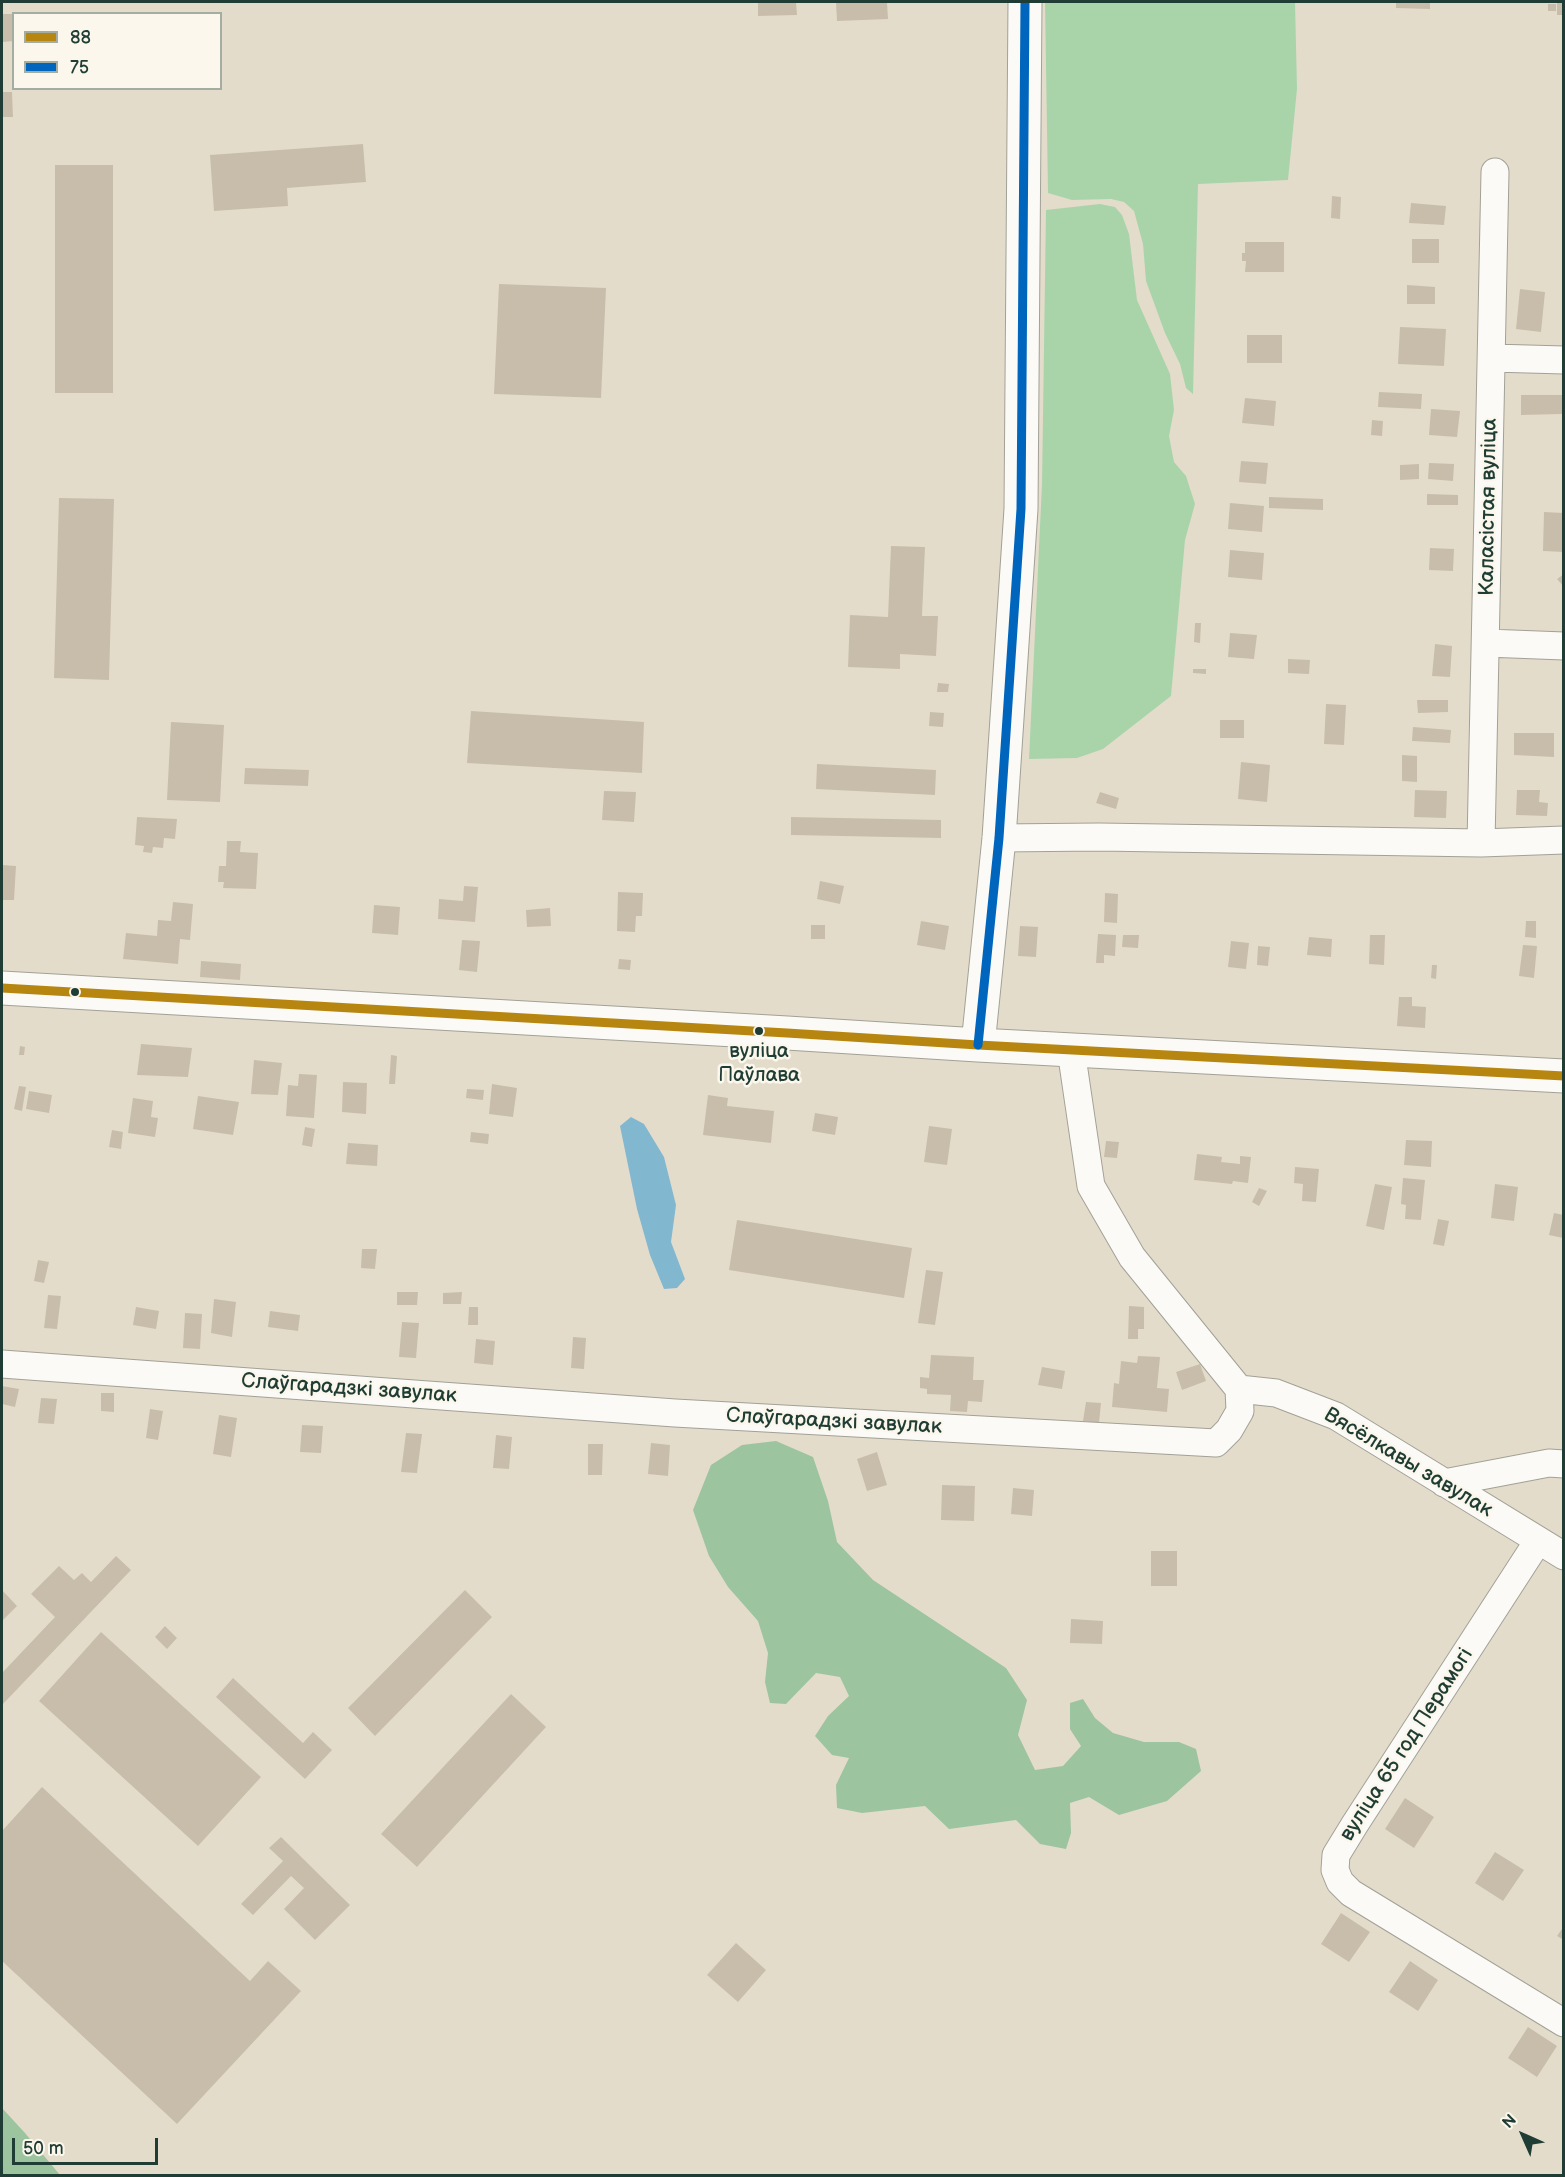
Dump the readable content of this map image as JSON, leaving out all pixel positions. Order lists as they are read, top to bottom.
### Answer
{
  "streets": {
    "street": [
      "Каласістая вуліца",
      "Слаўгарадзкі завулак",
      "Вясёлкавы завулак",
      "вуліца 65 год Перамогі"
    ]
  },
  "crossings": [
    ["Слаўгарадзкі завулак", "Вясёлкавы завулак"],
    ["Вясёлкавы завулак", "вуліца 65 год Перамогі"]
  ],
  "places": ["вуліца Паўлава"],
  "lines": ["transit line 75", "transit line 88"],
  "legend": ["88", "75"],
  "scale_bar": "50 m",
  "north": "top left"
}
